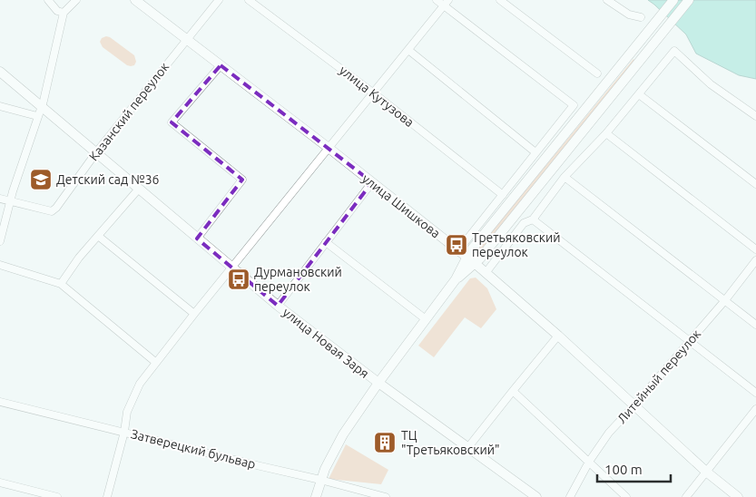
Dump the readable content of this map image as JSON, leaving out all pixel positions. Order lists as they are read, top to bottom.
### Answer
{
  "streets": {
    "main road": ["улица Шишкова", "улица Новая Заря"],
    "street": [
      "улица Кутузова",
      "Казанский переулок",
      "Литейный переулок",
      "Затверецкий бульвар"
    ]
  },
  "crossings": [
    ["Казанский переулок", "улица Шишкова"],
    ["Казанский переулок", "улица Новая Заря"],
    ["улица Шишкова", "Литейный переулок"]
  ],
  "places": {
    "school or university": ["Детский сад №36"],
    "bus stop": ["Третьяковский переулок", "Дурмановский переулок"],
    "building": ["ТЦ \"Третьяковский\""]
  },
  "scale_bar": "100 m"
}
